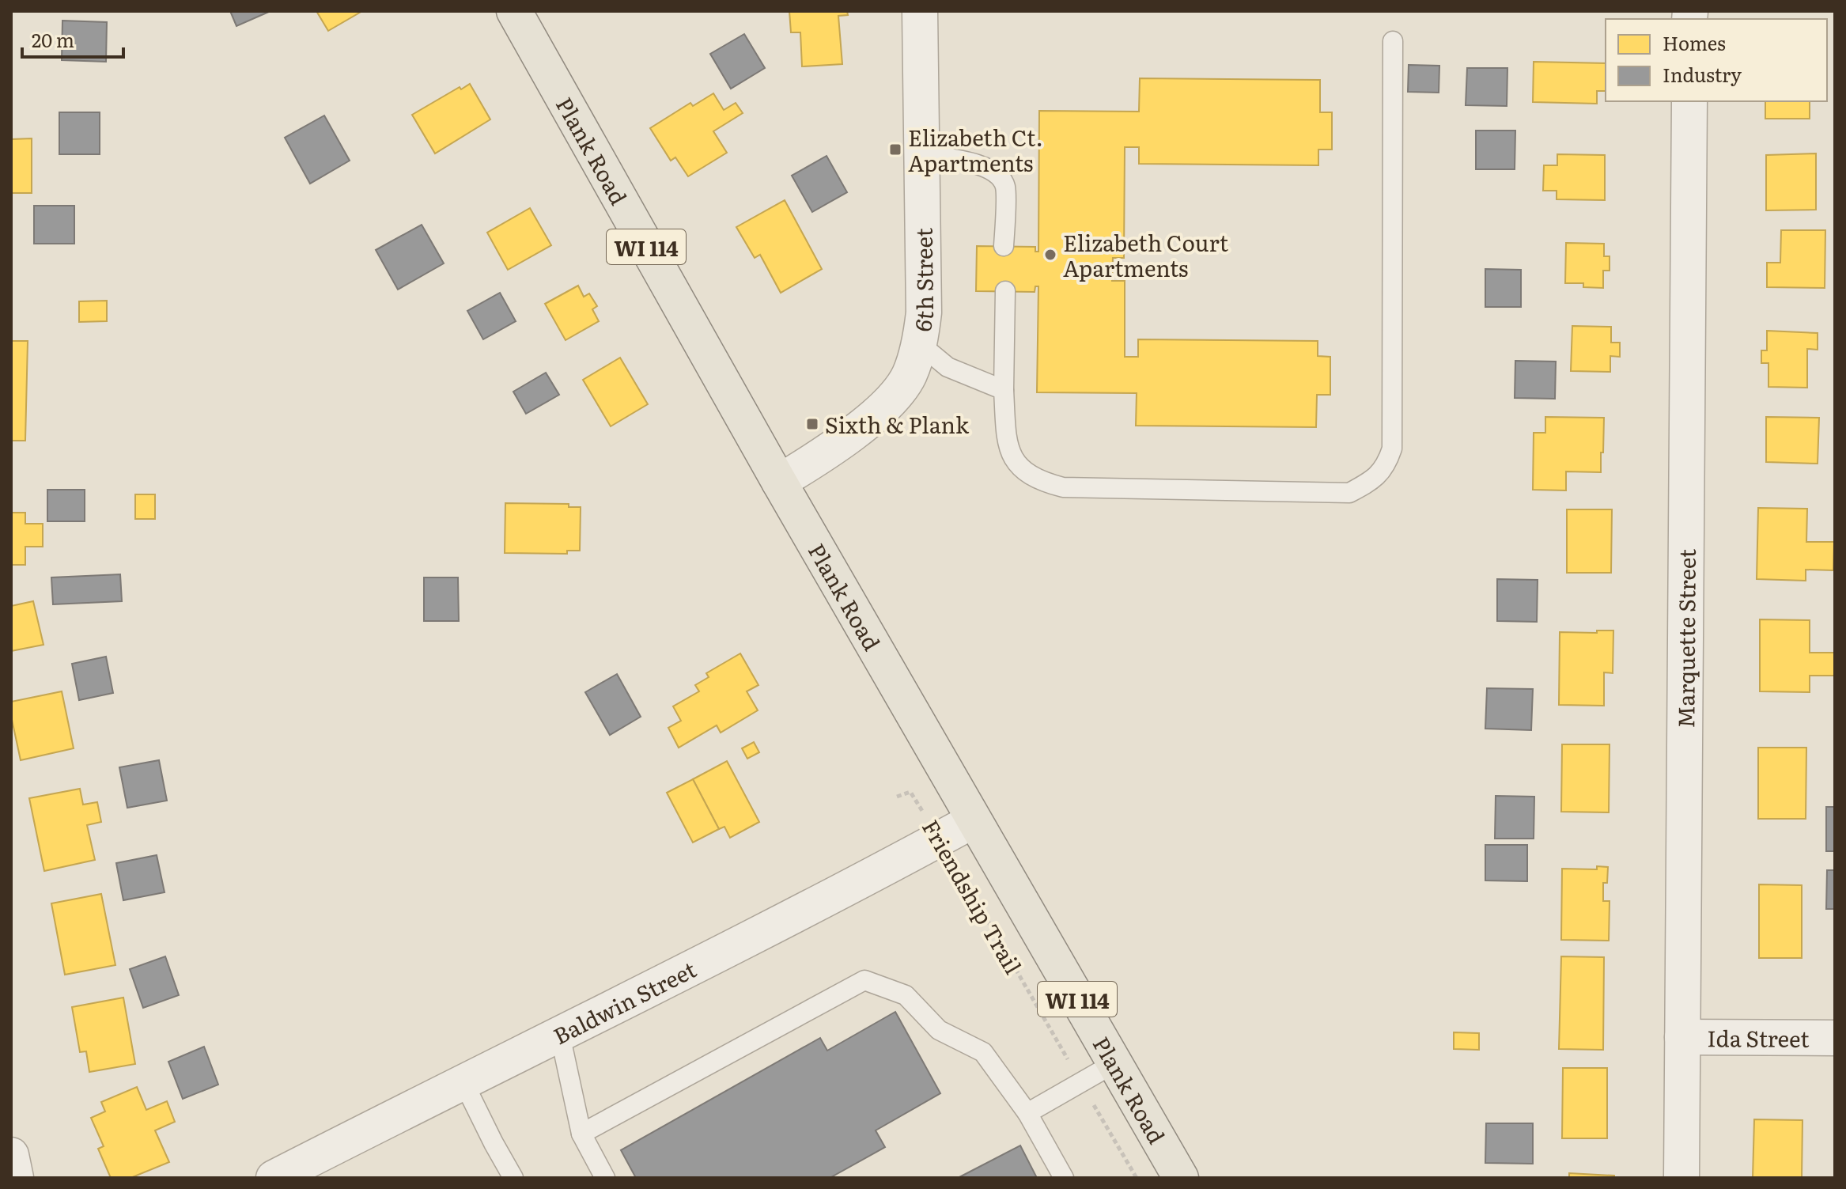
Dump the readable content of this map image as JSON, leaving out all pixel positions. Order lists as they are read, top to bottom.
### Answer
{
  "streets": {
    "main road": ["Plank Road", "WI 114"],
    "street": [
      "6th Street",
      "Marquette Street",
      "Baldwin Street",
      "Ida Street"
    ],
    "path": ["Friendship Trail"]
  },
  "crossings": [
    ["Plank Road", "6th Street"],
    ["Plank Road", "Baldwin Street"],
    ["Marquette Street", "Ida Street"],
    ["Friendship Trail", "Baldwin Street"]
  ],
  "places": {
    "transit": ["Elizabeth Ct. Apartments", "Sixth & Plank"],
    "other": ["Elizabeth Court Apartments"]
  },
  "legend": ["Homes", "Industry"],
  "scale_bar": "20 m"
}
